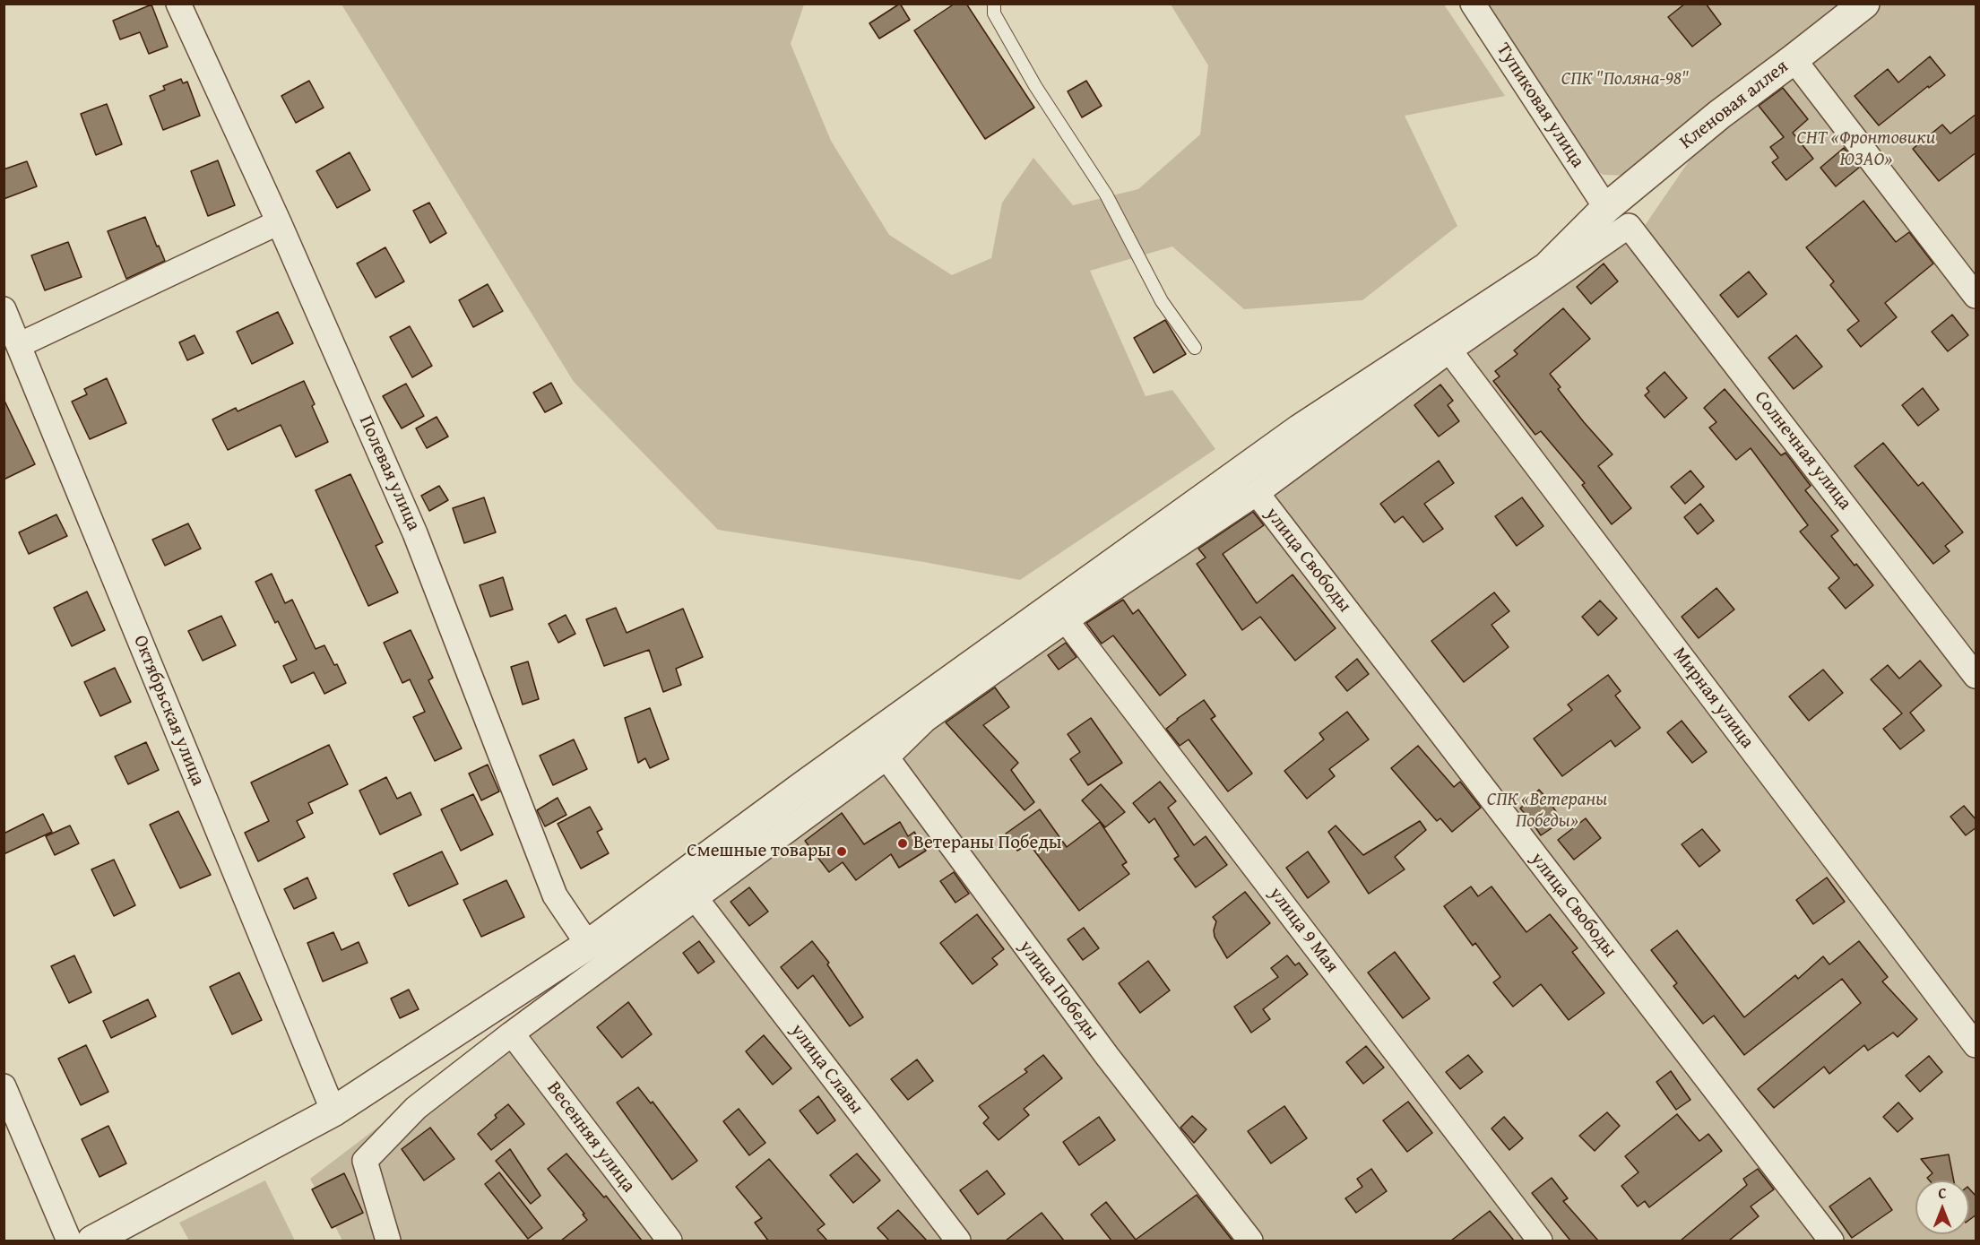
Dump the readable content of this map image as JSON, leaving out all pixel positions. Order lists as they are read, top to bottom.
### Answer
{
  "streets": {
    "street": [
      "Кленовая аллея",
      "Тупиковая улица",
      "Солнечная улица",
      "Полевая улица",
      "улица Свободы",
      "Мирная улица",
      "Октябрьская улица",
      "улица 9 Мая",
      "улица Победы",
      "улица Славы",
      "Весенняя улица"
    ]
  },
  "crossings": [
    ["Кленовая аллея", "Тупиковая улица"],
    ["Кленовая аллея", "Полевая улица"],
    ["Кленовая аллея", "Октябрьская улица"],
    ["Кленовая аллея", "улица Победы"],
    ["Кленовая аллея", "улица Славы"],
    ["Солнечная улица", "Мирная улица"]
  ],
  "parks": ["СПК \"Поляна-98\"", "СНТ «Фронтовики ЮЗАО»", "СПК «Ветераны Победы»"],
  "places": ["Ветераны Победы", "Смешные товары"],
  "north": "top"
}
